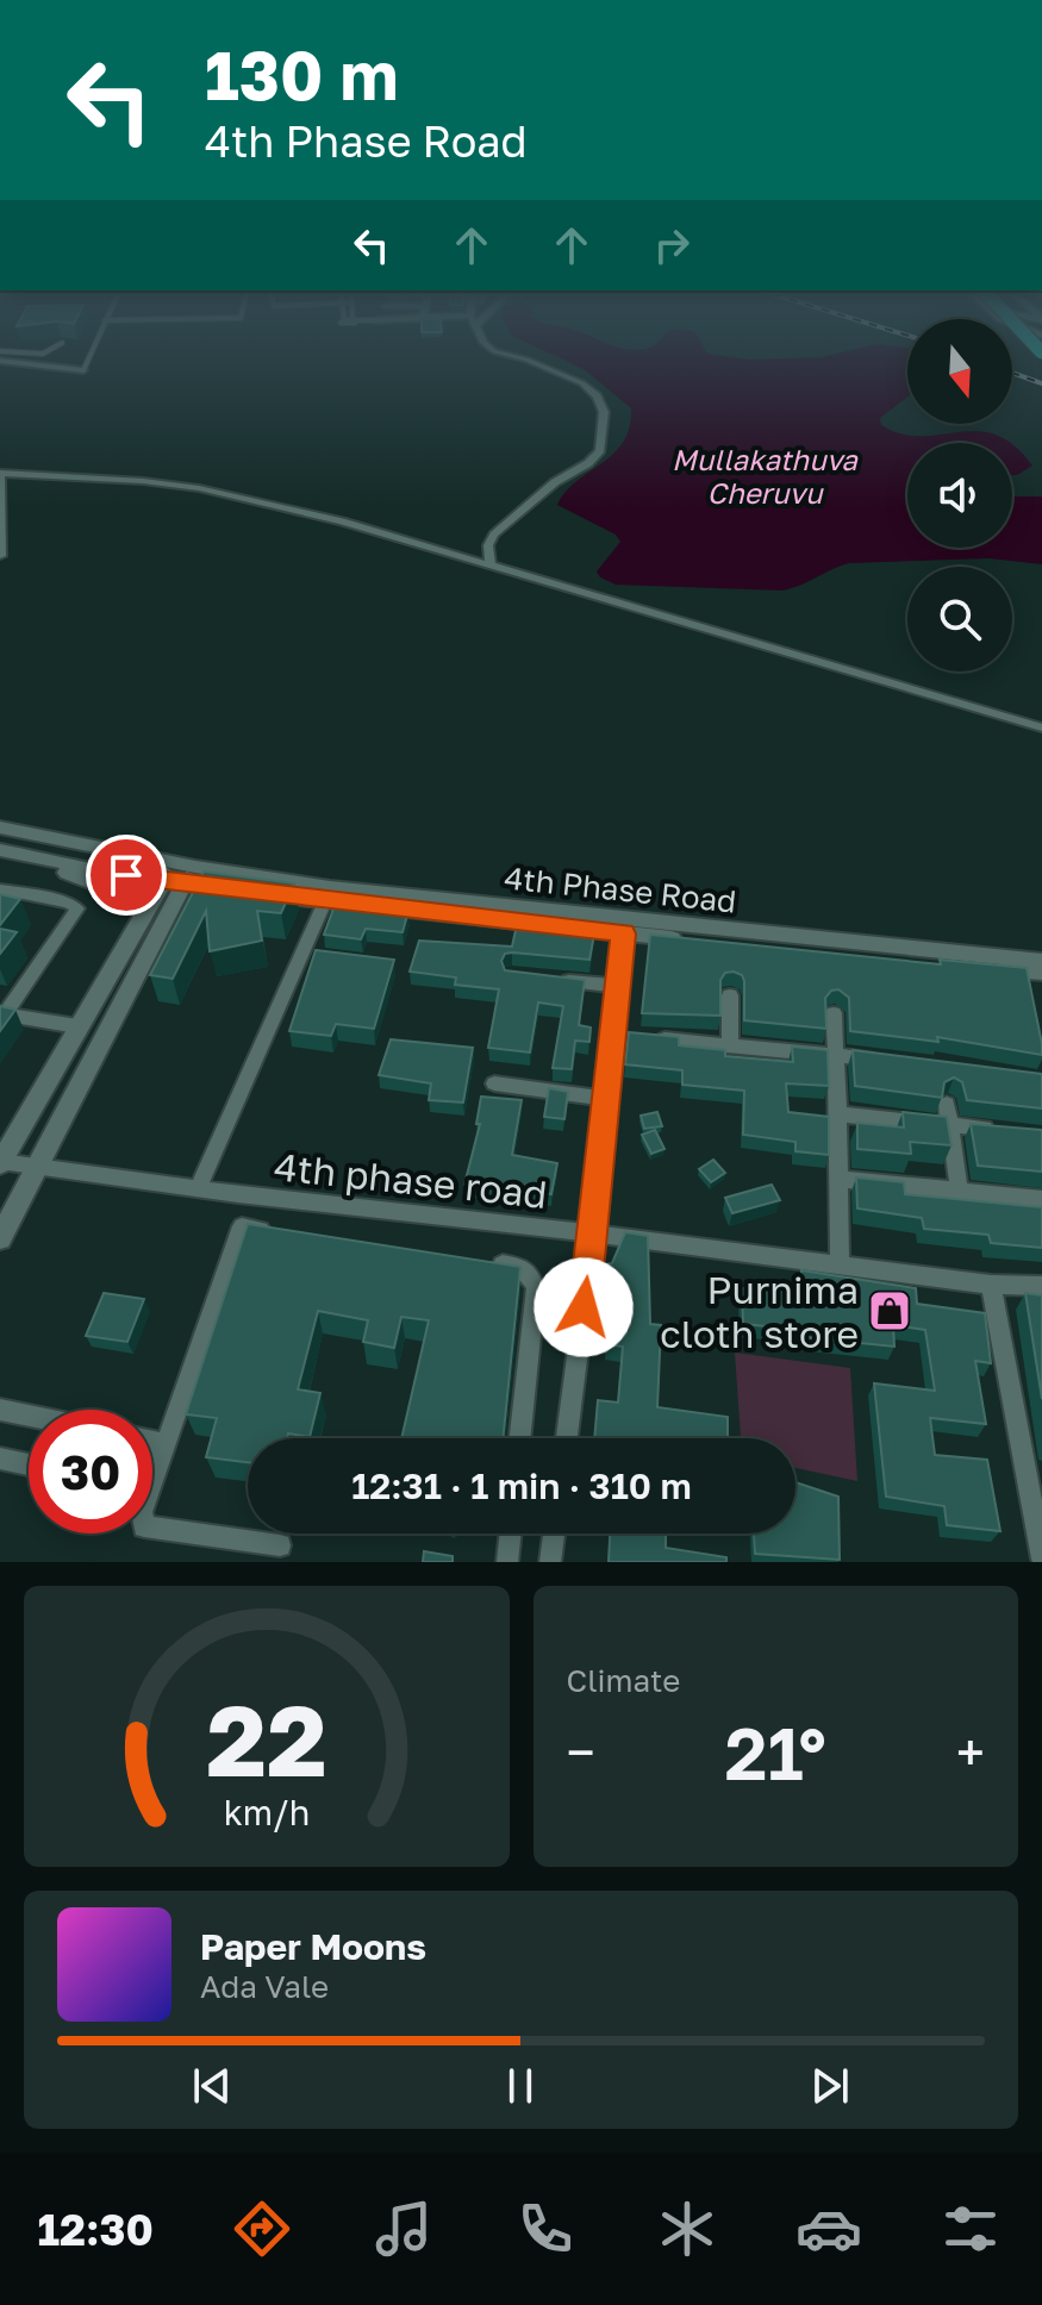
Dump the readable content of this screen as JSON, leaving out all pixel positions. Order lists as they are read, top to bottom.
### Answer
{
  "streets": {
    "street": ["4th Phase Road", "4th phase road"]
  },
  "water": ["Mullakathuva Cheruvu"],
  "places": {
    "shop": ["Purnima cloth store"]
  },
  "north": "bottom",
  "page": {
    "turn": ["130 m", "4th Phase Road"],
    "limit": "30",
    "trip": "12:31 · 1 min · 310 m",
    "tile": "Climate",
    "heat": ["−", "21°", "+"],
    "song": ["Paper Moons", "Ada Vale"],
    "tabs": "12:30",
    "gauge": ["22", "km/h"]
  }
}
